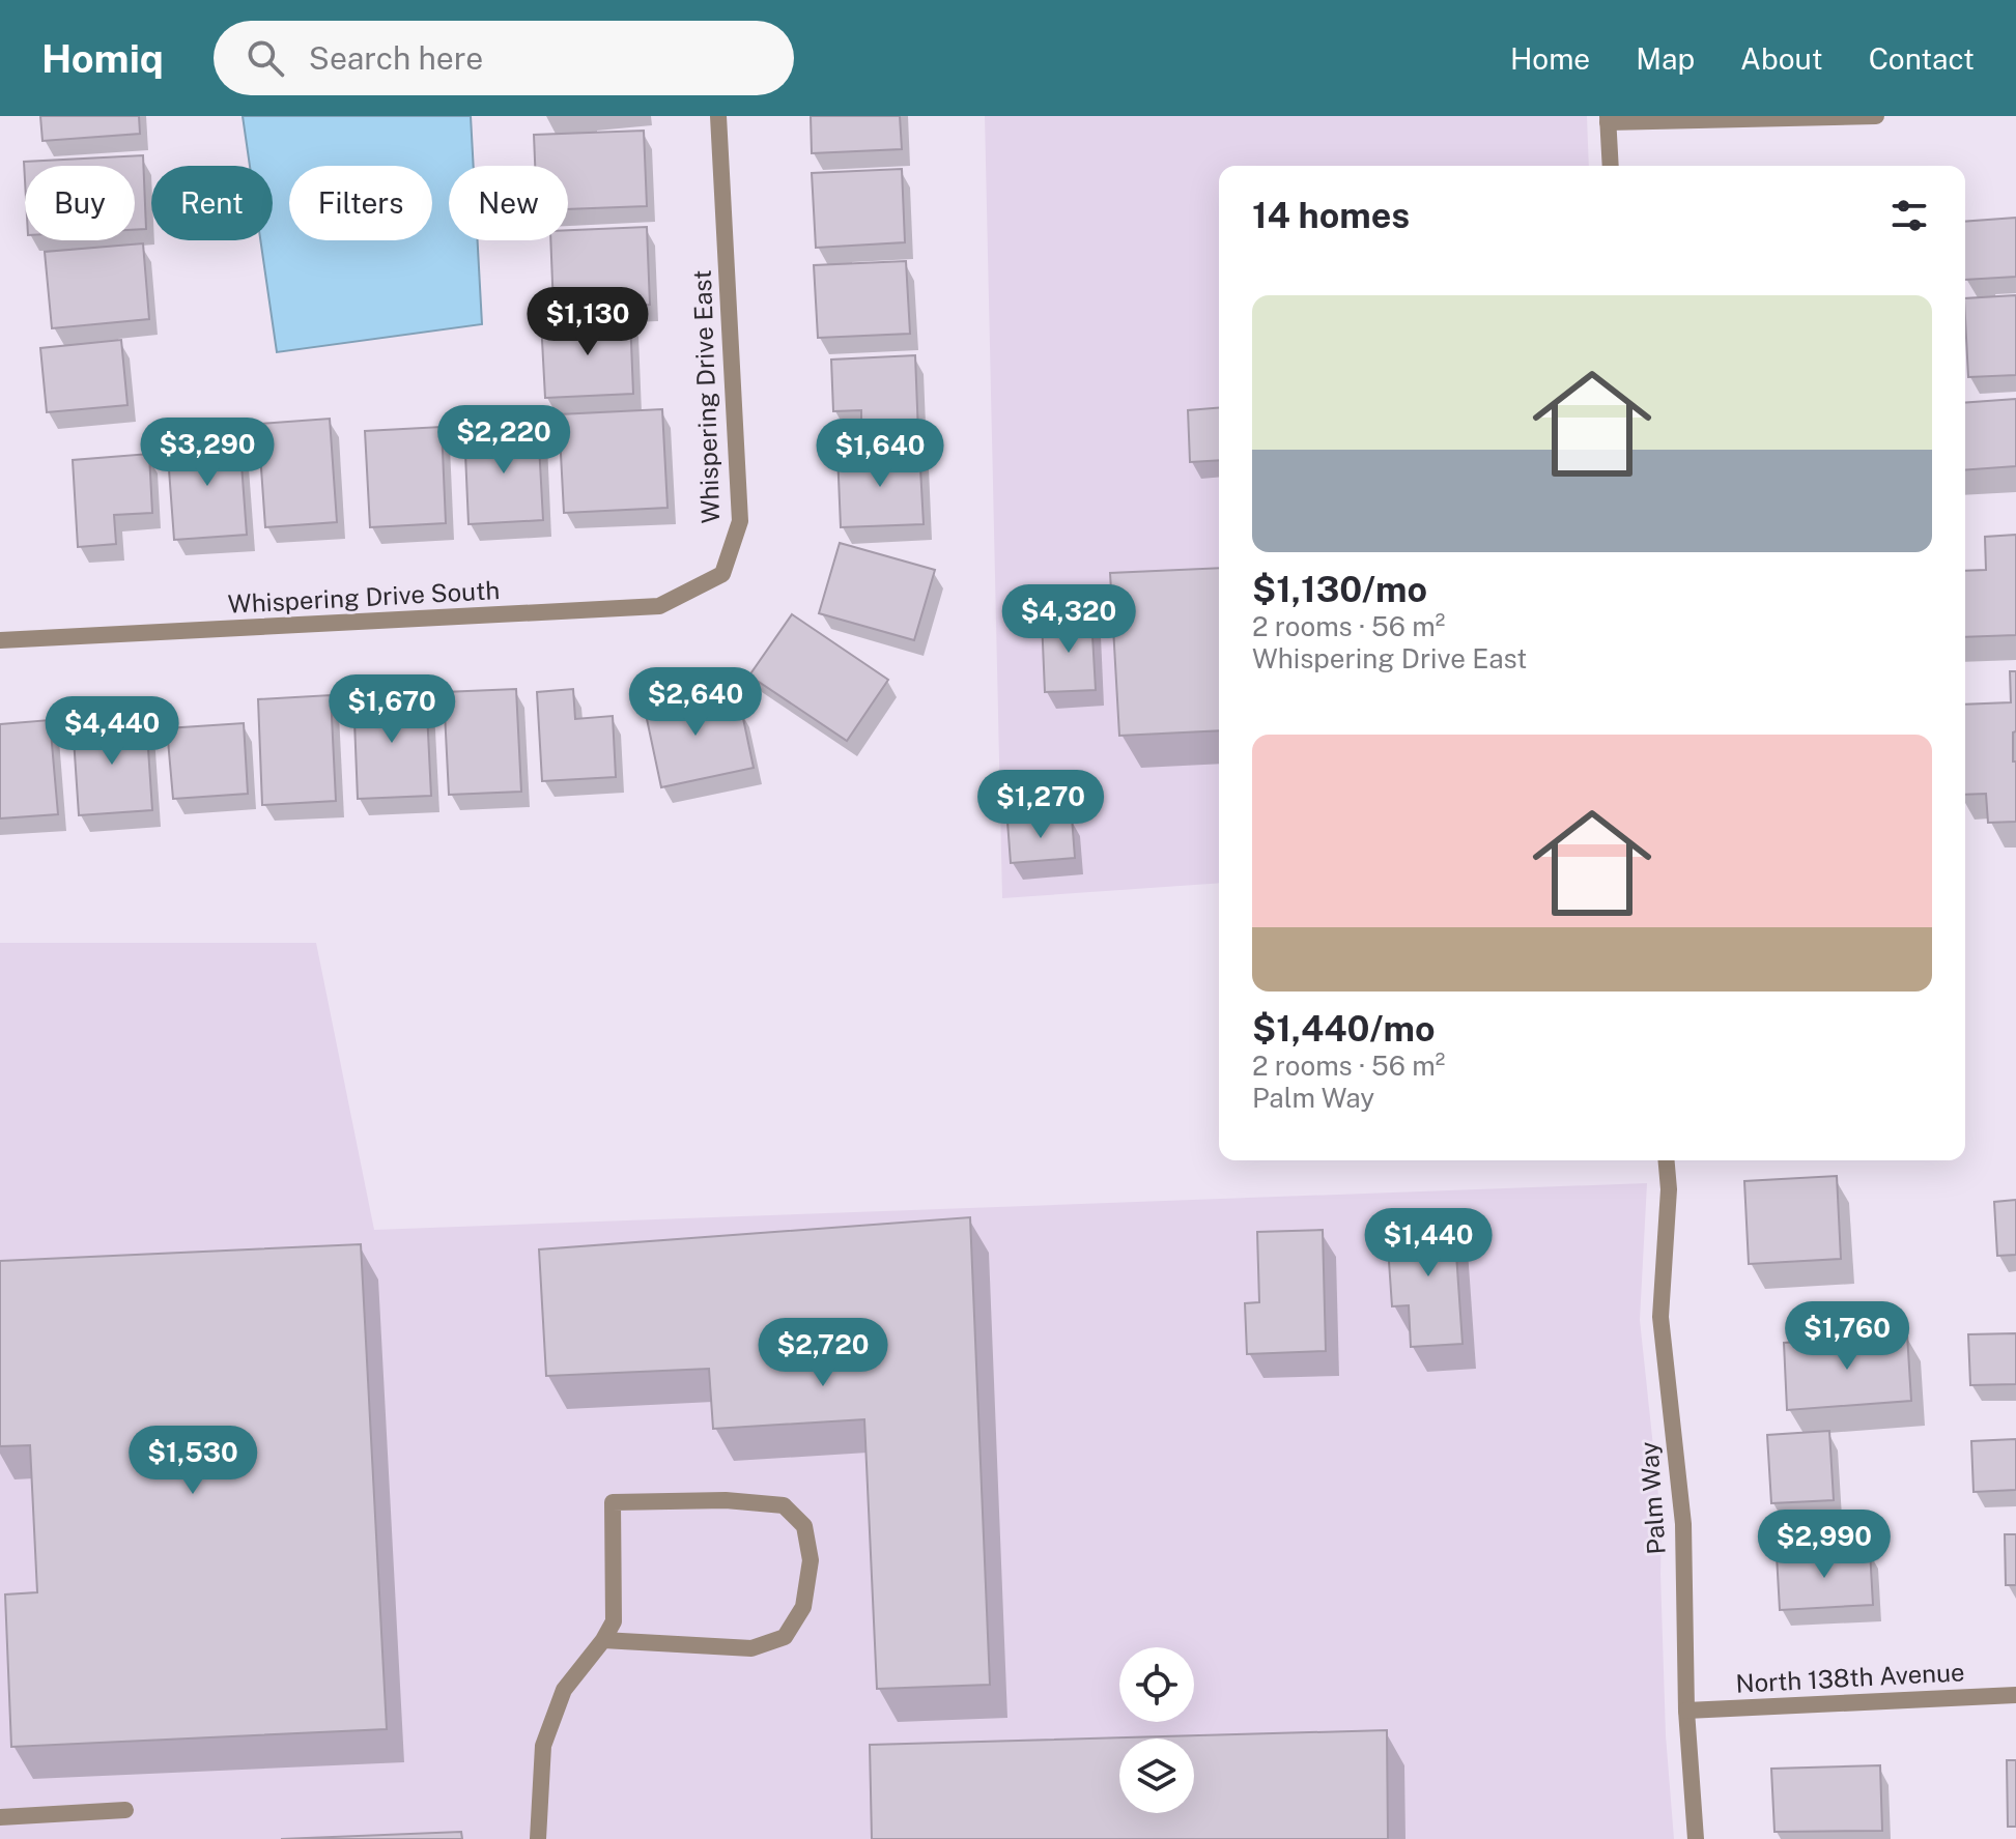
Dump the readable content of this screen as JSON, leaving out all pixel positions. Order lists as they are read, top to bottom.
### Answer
{
  "streets": {
    "street": [
      "Whispering Drive East",
      "Whispering Drive South",
      "Palm Way",
      "North 138th Avenue"
    ]
  },
  "crossings": [
    ["Whispering Drive East", "Whispering Drive South"],
    ["Palm Way", "North 138th Avenue"]
  ],
  "page": {
    "header": "Homiq",
    "search": "Search here",
    "nav": [
      "Home",
      "Map",
      "About",
      "Contact"
    ],
    "chip": [
      "Buy",
      "Rent",
      "Filters",
      "New"
    ],
    "heading": "14 homes",
    "list": [
      {
        "name": "$1,130/mo",
        "note": "2 rooms · 56 m² · Whispering Drive East"
      },
      {
        "name": "$1,440/mo",
        "note": "2 rooms · 56 m² · Palm Way"
      }
    ],
    "price": [
      "$1,130",
      "$2,220",
      "$3,290",
      "$1,640",
      "$4,320",
      "$2,640",
      "$1,670",
      "$4,440",
      "$1,270",
      "$1,440",
      "$1,760",
      "$2,720",
      "$1,530",
      "$2,990"
    ]
  }
}
